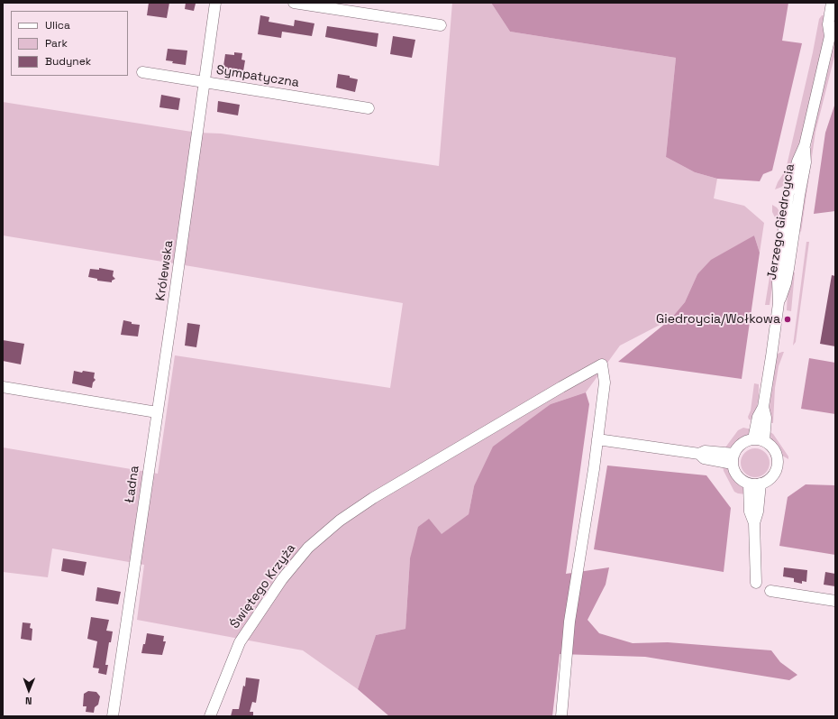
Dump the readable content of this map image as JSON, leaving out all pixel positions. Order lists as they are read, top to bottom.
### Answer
{
  "streets": {
    "street": [
      "Sympatyczna",
      "Jerzego Giedroycia",
      "Królewska",
      "Ładna",
      "Świętego Krzyża"
    ]
  },
  "crossings": [
    ["Sympatyczna", "Królewska"],
    ["Królewska", "Ładna"]
  ],
  "places": ["Giedroycia/Wołkowa"],
  "legend": ["Ulica", "Park", "Budynek"],
  "north": "bottom"
}
